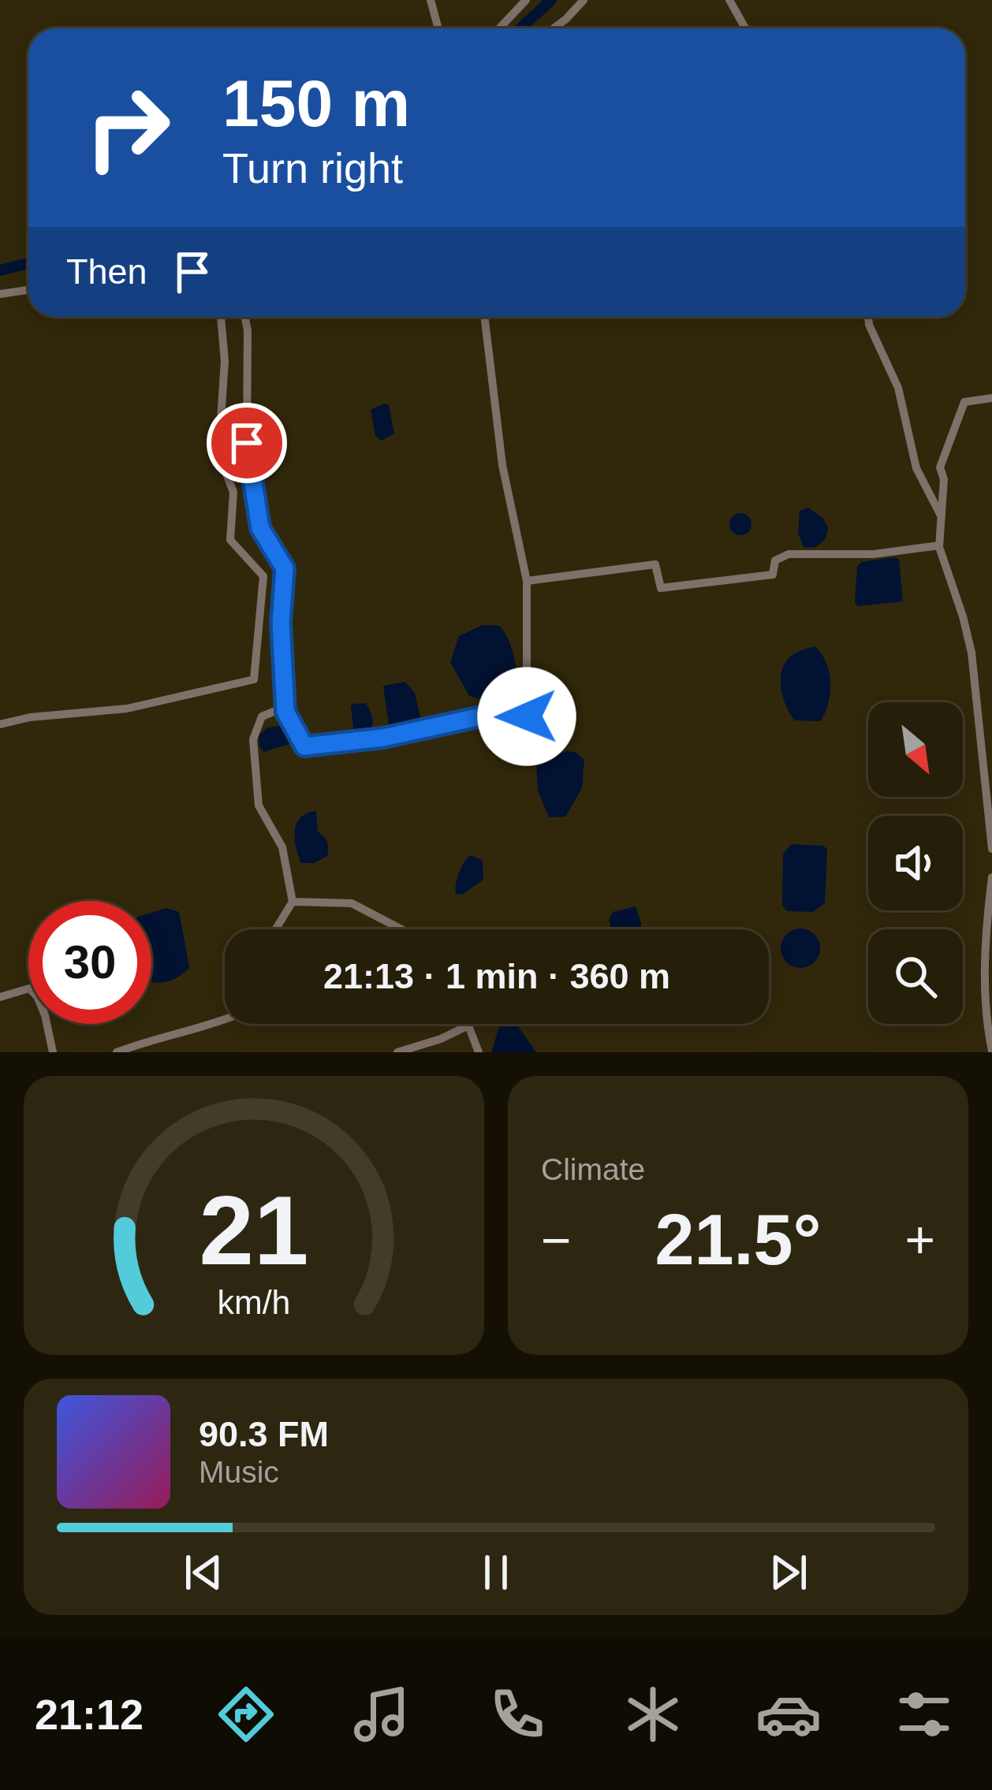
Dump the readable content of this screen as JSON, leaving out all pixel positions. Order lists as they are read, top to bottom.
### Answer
{
  "north": "bottom right",
  "page": {
    "turn": ["150 m", "Turn right"],
    "then": "Then",
    "limit": "30",
    "trip": "21:13 · 1 min · 360 m",
    "tile": "Climate",
    "heat": ["−", "21.5°", "+"],
    "song": ["90.3 FM", "Music"],
    "tabs": "21:12",
    "gauge": ["21", "km/h"]
  }
}
